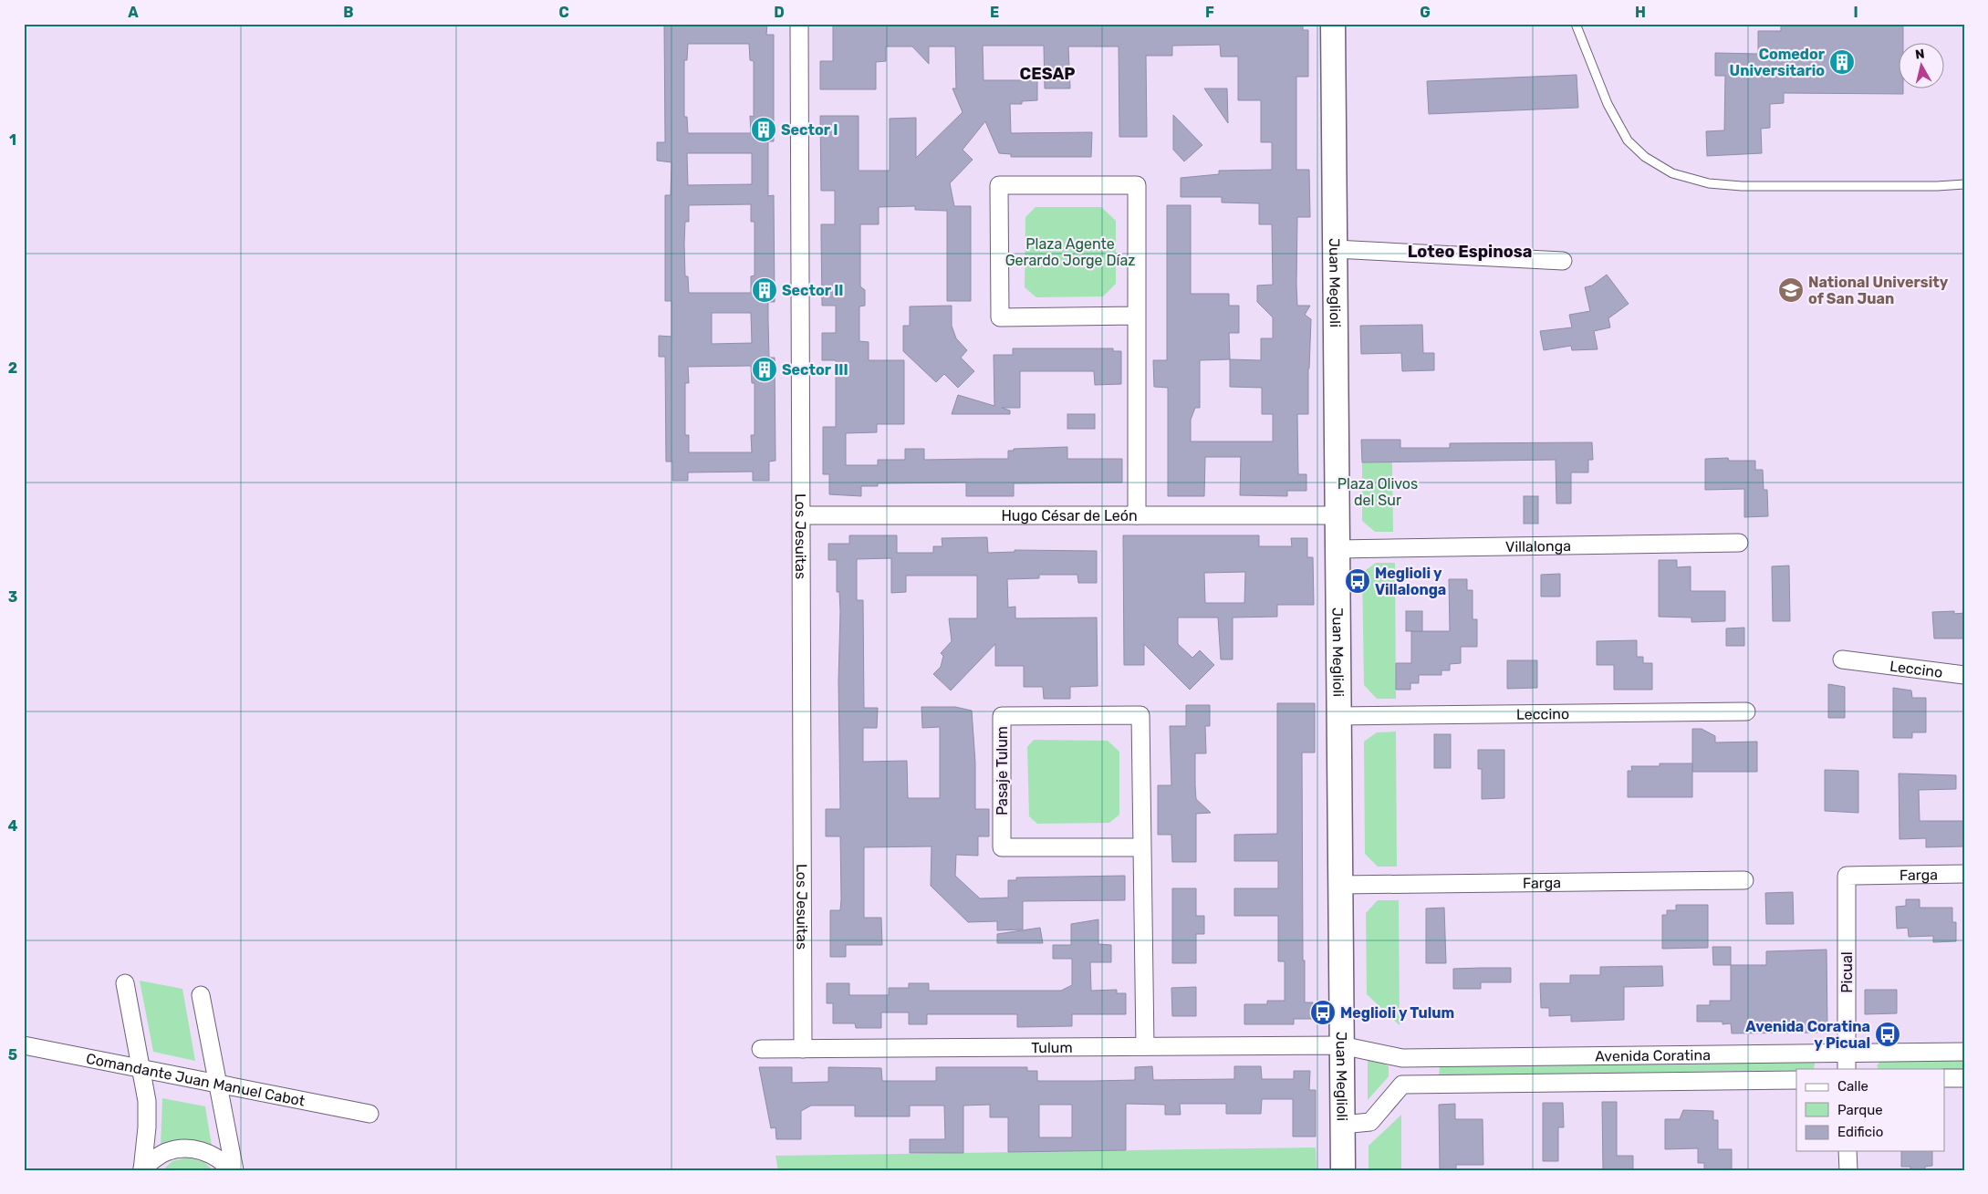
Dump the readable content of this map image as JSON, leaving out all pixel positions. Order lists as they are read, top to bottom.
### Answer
{
  "streets": {
    "main road": ["Juan Meglioli"],
    "street": [
      "Hugo César de León",
      "Los Jesuitas",
      "Villalonga",
      "Leccino",
      "Pasaje Tulum",
      "Farga",
      "Picual",
      "Tulum",
      "Avenida Coratina",
      "Comandante Juan Manuel Cabot"
    ]
  },
  "crossings": [
    ["Juan Meglioli", "Hugo César de León"],
    ["Juan Meglioli", "Villalonga"],
    ["Juan Meglioli", "Leccino"],
    ["Juan Meglioli", "Farga"],
    ["Juan Meglioli", "Tulum"],
    ["Juan Meglioli", "Avenida Coratina"],
    ["Hugo César de León", "Los Jesuitas"],
    ["Los Jesuitas", "Tulum"],
    ["Pasaje Tulum", "Tulum"],
    ["Farga", "Picual"],
    ["Picual", "Avenida Coratina"],
    ["Tulum", "Avenida Coratina"]
  ],
  "districts": ["CESAP", "Loteo Espinosa"],
  "parks": ["Plaza Agente Gerardo Jorge Díaz", "Plaza Olivos del Sur"],
  "places": {
    "building": [
      "Comedor Universitario",
      "Sector I",
      "Sector II",
      "Sector III"
    ],
    "school or university": ["National University of San Juan"],
    "bus stop": ["Meglioli y Villalonga", "Meglioli y Tulum", "Avenida Coratina y Picual"]
  },
  "legend": ["Calle", "Parque", "Edificio"],
  "north": "top",
  "grid": {
    "columns": [
      "A",
      "B",
      "C",
      "D",
      "E",
      "F",
      "G",
      "H",
      "I"
    ],
    "rows": [
      "1",
      "2",
      "3",
      "4",
      "5"
    ]
  }
}
